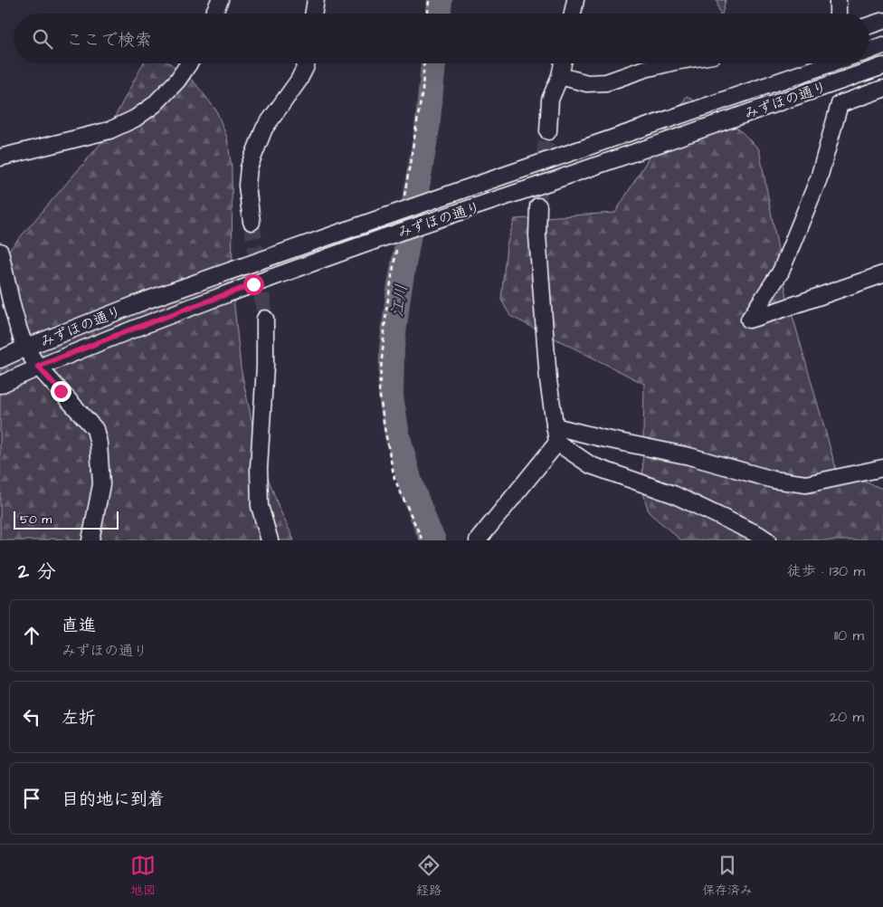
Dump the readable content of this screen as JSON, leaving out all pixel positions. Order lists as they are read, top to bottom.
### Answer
{
  "streets": {
    "street": ["みずほの通り"]
  },
  "water": ["江川"],
  "scale_bar": "50 m",
  "page": {
    "search": "ここで検索",
    "scale": "50 m",
    "heading": ["2 分", "徒歩 · 130 m"],
    "list": [
      ["直進", "みずほの通り", "110 m"],
      ["左折", "20 m"],
      "目的地に到着"
    ],
    "nav": ["地図", "経路", "保存済み"]
  }
}
